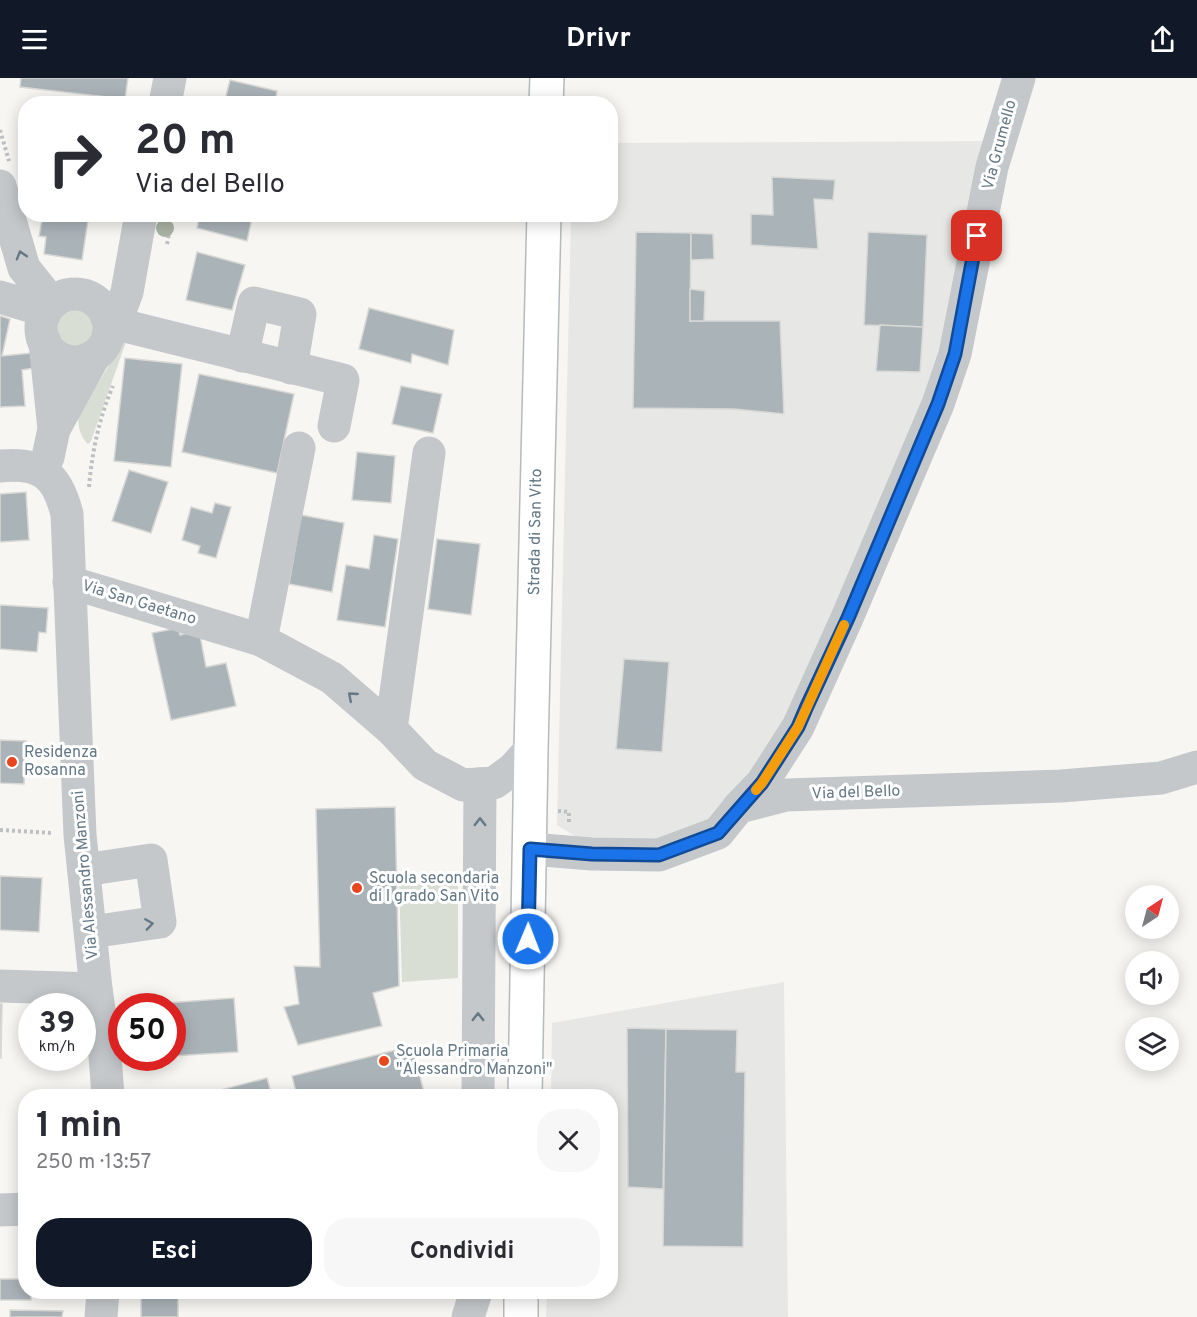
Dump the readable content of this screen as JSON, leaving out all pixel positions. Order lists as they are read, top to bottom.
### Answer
{
  "streets": {
    "main road": ["Strada di San Vito"],
    "street": [
      "Via Grumello",
      "Via San Gaetano",
      "Via del Bello",
      "Via Alessandro Manzoni"
    ]
  },
  "crossings": [
    ["Via Grumello", "Via del Bello"],
    ["Via San Gaetano", "Via Alessandro Manzoni"]
  ],
  "places": ["Residenza Rosanna", "Scuola secondaria di I grado San Vito", "Scuola Primaria \"Alessandro Manzoni\""],
  "north": "top right",
  "page": {
    "header": "Drivr",
    "turn": ["20 m", "Via del Bello"],
    "speed": "39 km/h",
    "limit": "50",
    "heading": ["1 min", "250 m · 13:57"],
    "buttons": ["Esci", "Condividi"]
  }
}
